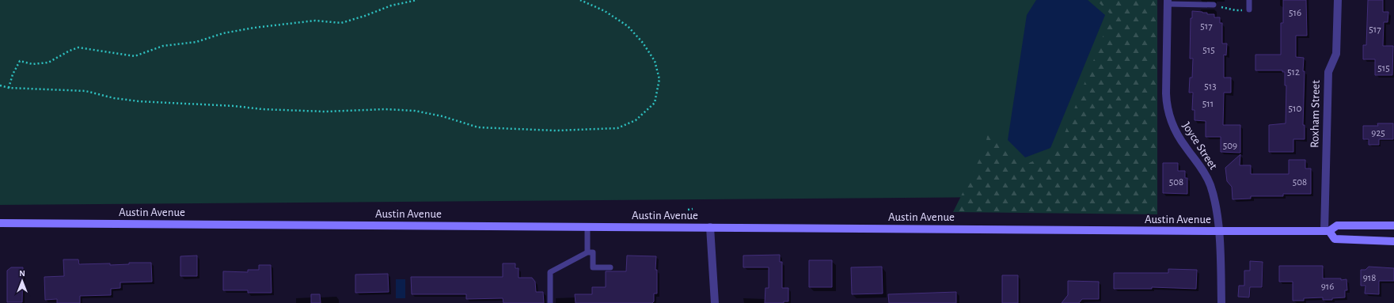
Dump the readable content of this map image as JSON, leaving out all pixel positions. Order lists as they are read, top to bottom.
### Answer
{
  "streets": {
    "main road": ["Austin Avenue"],
    "street": ["Roxham Street", "Joyce Street"]
  },
  "crossings": [
    ["Roxham Street", "Austin Avenue"],
    ["Joyce Street", "Austin Avenue"]
  ],
  "house_numbers": [
    "516",
    "517",
    "517",
    "515",
    "515",
    "512",
    "513",
    "511",
    "510",
    "925",
    "509",
    "508",
    "508",
    "918",
    "916"
  ],
  "north": "top"
}
